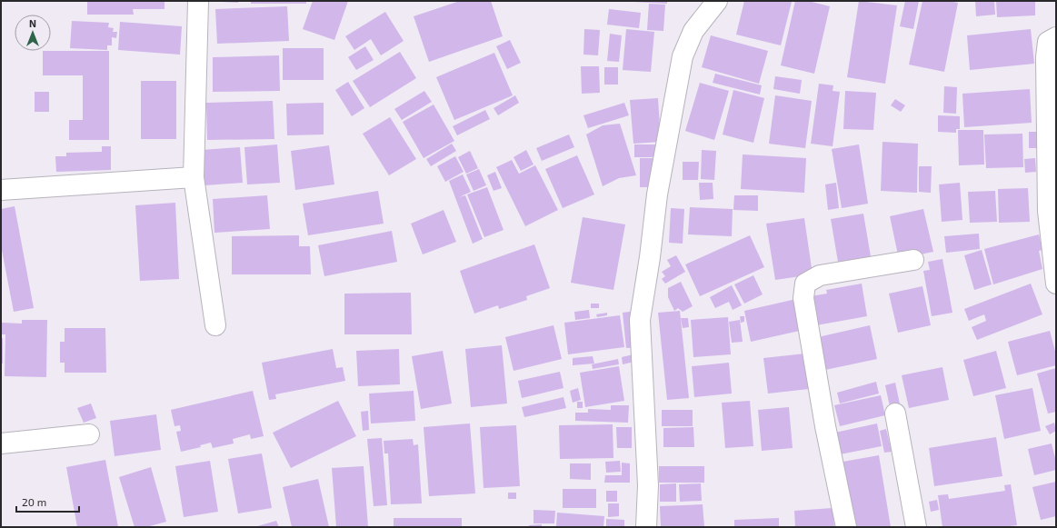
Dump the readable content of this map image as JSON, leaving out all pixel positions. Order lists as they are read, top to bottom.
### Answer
{
  "scale_bar": "20 m",
  "north": "top"
}
